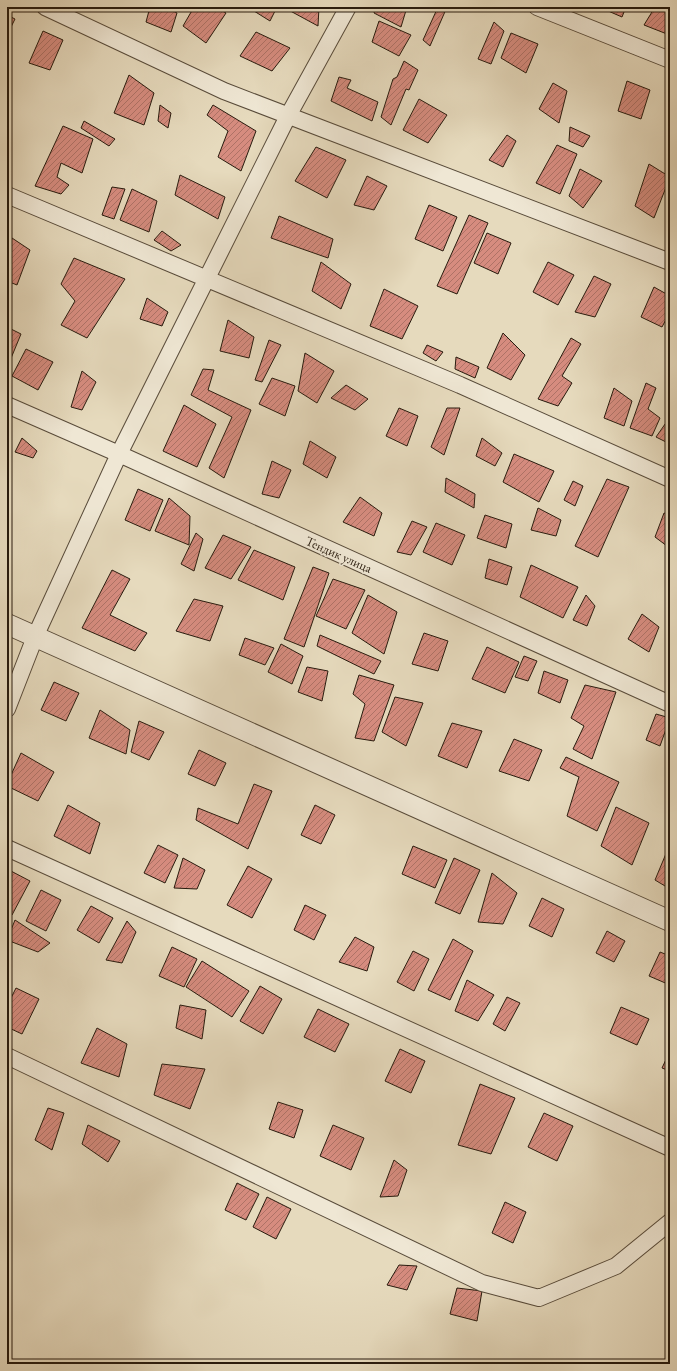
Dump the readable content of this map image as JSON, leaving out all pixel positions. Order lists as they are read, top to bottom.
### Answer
{
  "streets": {
    "street": ["Тендик улица"]
  }
}
